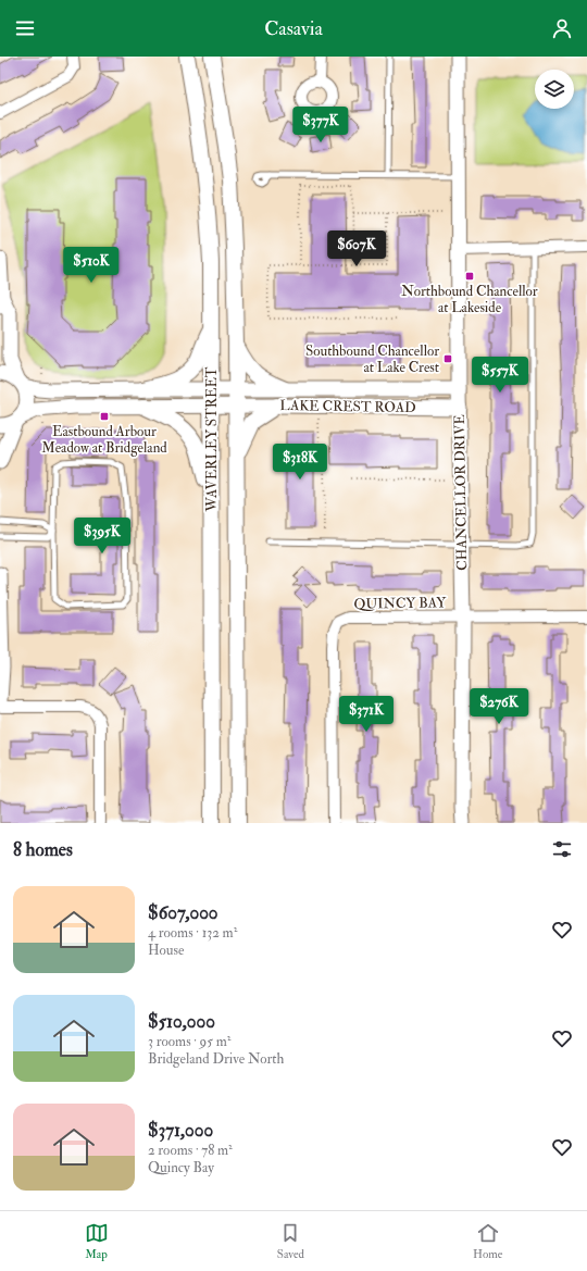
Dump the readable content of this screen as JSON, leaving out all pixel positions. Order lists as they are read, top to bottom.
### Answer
{
  "streets": {
    "main road": ["WAVERLEY STREET"],
    "street": ["LAKE CREST ROAD", "CHANCELLOR DRIVE", "QUINCY BAY"]
  },
  "crossings": [
    ["LAKE CREST ROAD", "WAVERLEY STREET"],
    ["LAKE CREST ROAD", "CHANCELLOR DRIVE"],
    ["CHANCELLOR DRIVE", "QUINCY BAY"]
  ],
  "places": {
    "transit": ["Northbound Chancellor at Lakeside", "Southbound Chancellor at Lake Crest", "Eastbound Arbour Meadow at Bridgeland"]
  },
  "page": {
    "header": "Casavia",
    "price": [
      "$377K",
      "$607K",
      "$510K",
      "$557K",
      "$318K",
      "$395K",
      "$276K",
      "$371K"
    ],
    "heading": "8 homes",
    "list": [
      {
        "name": "$607,000",
        "note": "4 rooms · 132 m² · House"
      },
      {
        "name": "$510,000",
        "note": "3 rooms · 95 m² · Bridgeland Drive North"
      },
      {
        "name": "$371,000",
        "note": "2 rooms · 78 m² · Quincy Bay"
      }
    ],
    "tabs": ["Map", "Saved", "Home"]
  }
}
